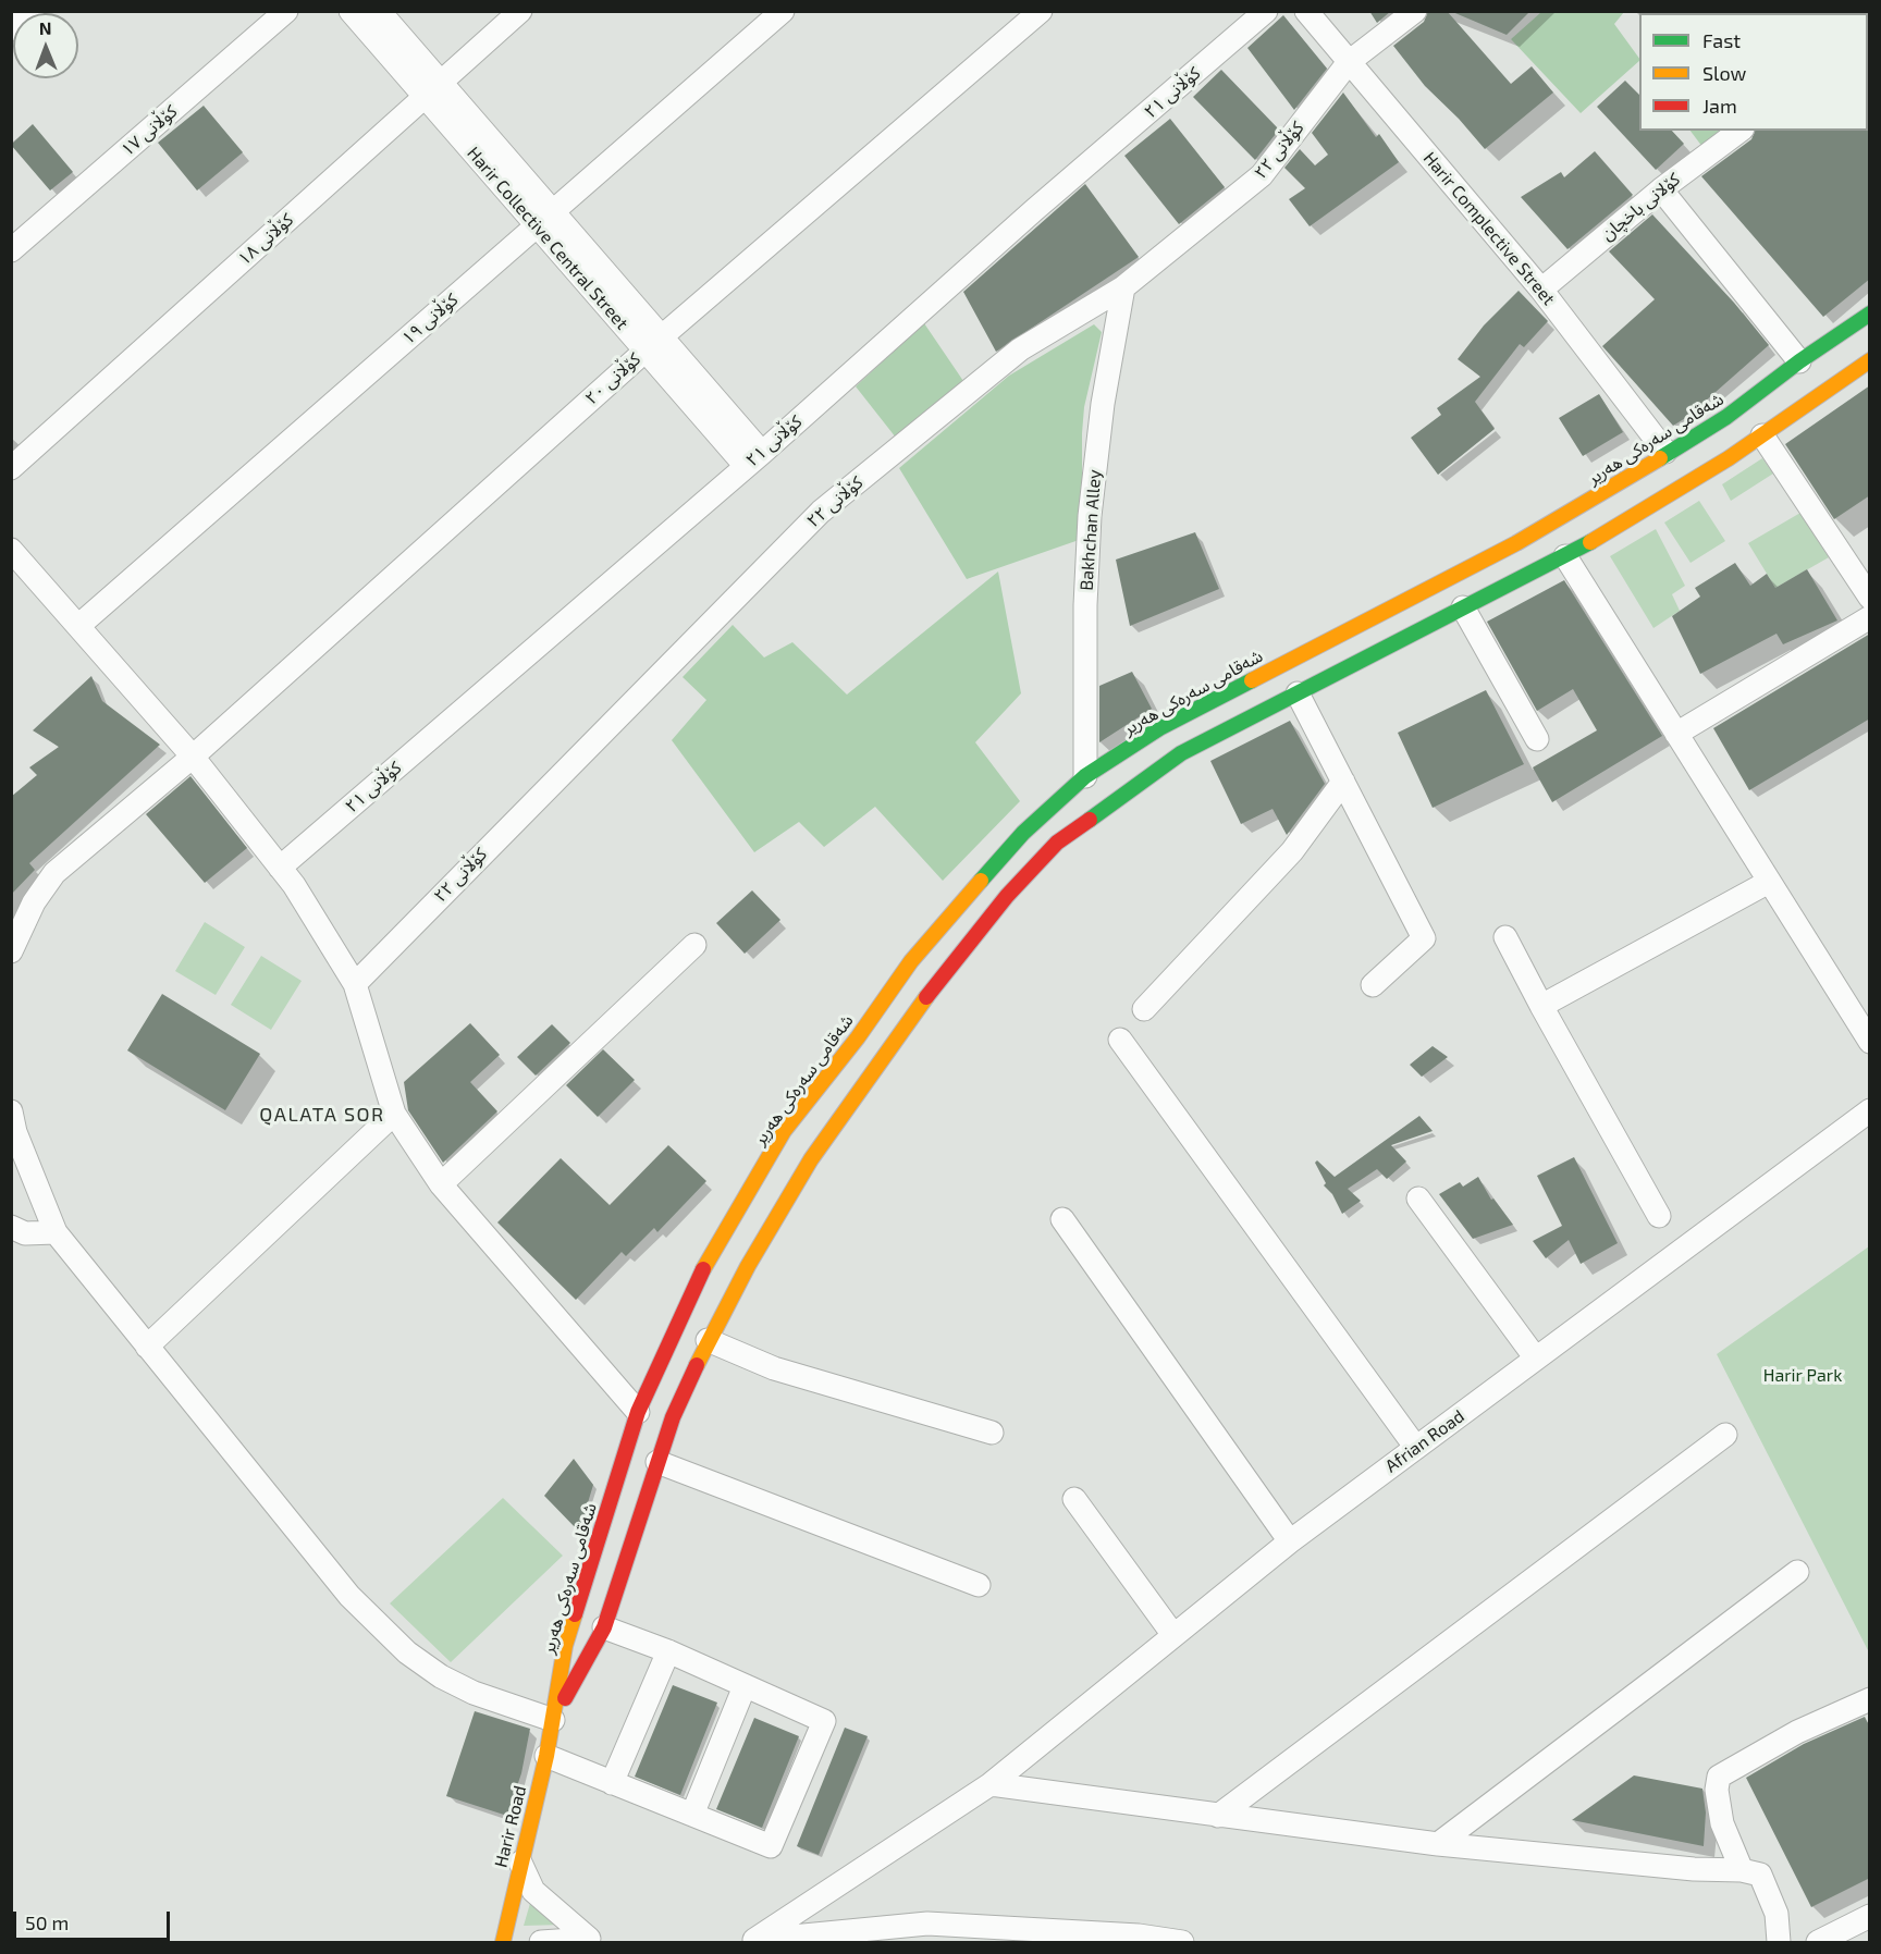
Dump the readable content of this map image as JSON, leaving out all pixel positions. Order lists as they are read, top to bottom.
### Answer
{
  "streets": {
    "main road": ["شەقامی سەرەکی هەریر", "Harir Road"],
    "street": [
      "کۆڵانی ٢١",
      "کۆڵانی ١٧",
      "کۆڵانی ٢٢",
      "کۆلانی باخچان",
      "Harir Complective Street",
      "Harir Collective Central Street",
      "کۆڵانی ١٨",
      "کۆڵانی ١٩",
      "کۆڵانی ٢٠",
      "Bakhchan Alley",
      "Afrian Road"
    ]
  },
  "crossings": [
    ["کۆڵانی ٢١", "Harir Collective Central Street"],
    ["کۆڵانی ٢٢", "Harir Complective Street"],
    ["کۆڵانی ٢٢", "Bakhchan Alley"],
    ["کۆلانی باخچان", "Harir Complective Street"],
    ["Harir Complective Street", "شەقامی سەرەکی هەریر"],
    ["Harir Collective Central Street", "کۆڵانی ١٨"],
    ["Harir Collective Central Street", "کۆڵانی ١٩"],
    ["Harir Collective Central Street", "کۆڵانی ٢٠"],
    ["شەقامی سەرەکی هەریر", "Bakhchan Alley"],
    ["شەقامی سەرەکی هەریر", "Harir Road"]
  ],
  "districts": ["QALATA SOR"],
  "parks": ["Harir Park"],
  "legend": ["Fast", "Slow", "Jam"],
  "scale_bar": "50 m",
  "north": "top"
}
